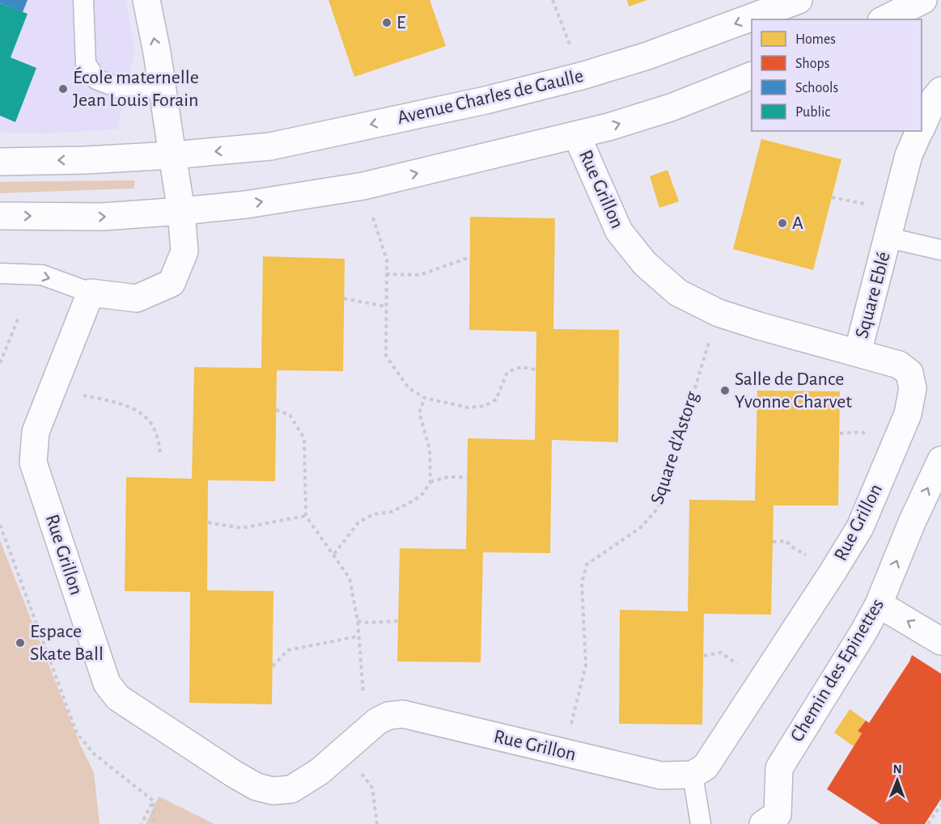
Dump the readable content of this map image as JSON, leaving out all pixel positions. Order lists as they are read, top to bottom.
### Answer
{
  "streets": {
    "street": [
      "Avenue Charles de Gaulle",
      "Rue Grillon",
      "Square Eblé",
      "Chemin des Epinettes"
    ],
    "path": ["Square d'Astorg"]
  },
  "crossings": [
    ["Rue Grillon", "Square Eblé"],
    ["Rue Grillon", "Square d'Astorg"]
  ],
  "one_way": ["Chemin des Epinettes"],
  "places": [
    "E",
    "École maternelle Jean Louis Forain",
    "A",
    "Salle de Dance Yvonne Charvet",
    "Espace Skate Ball"
  ],
  "legend": [
    "Homes",
    "Shops",
    "Schools",
    "Public"
  ],
  "north": "top"
}
